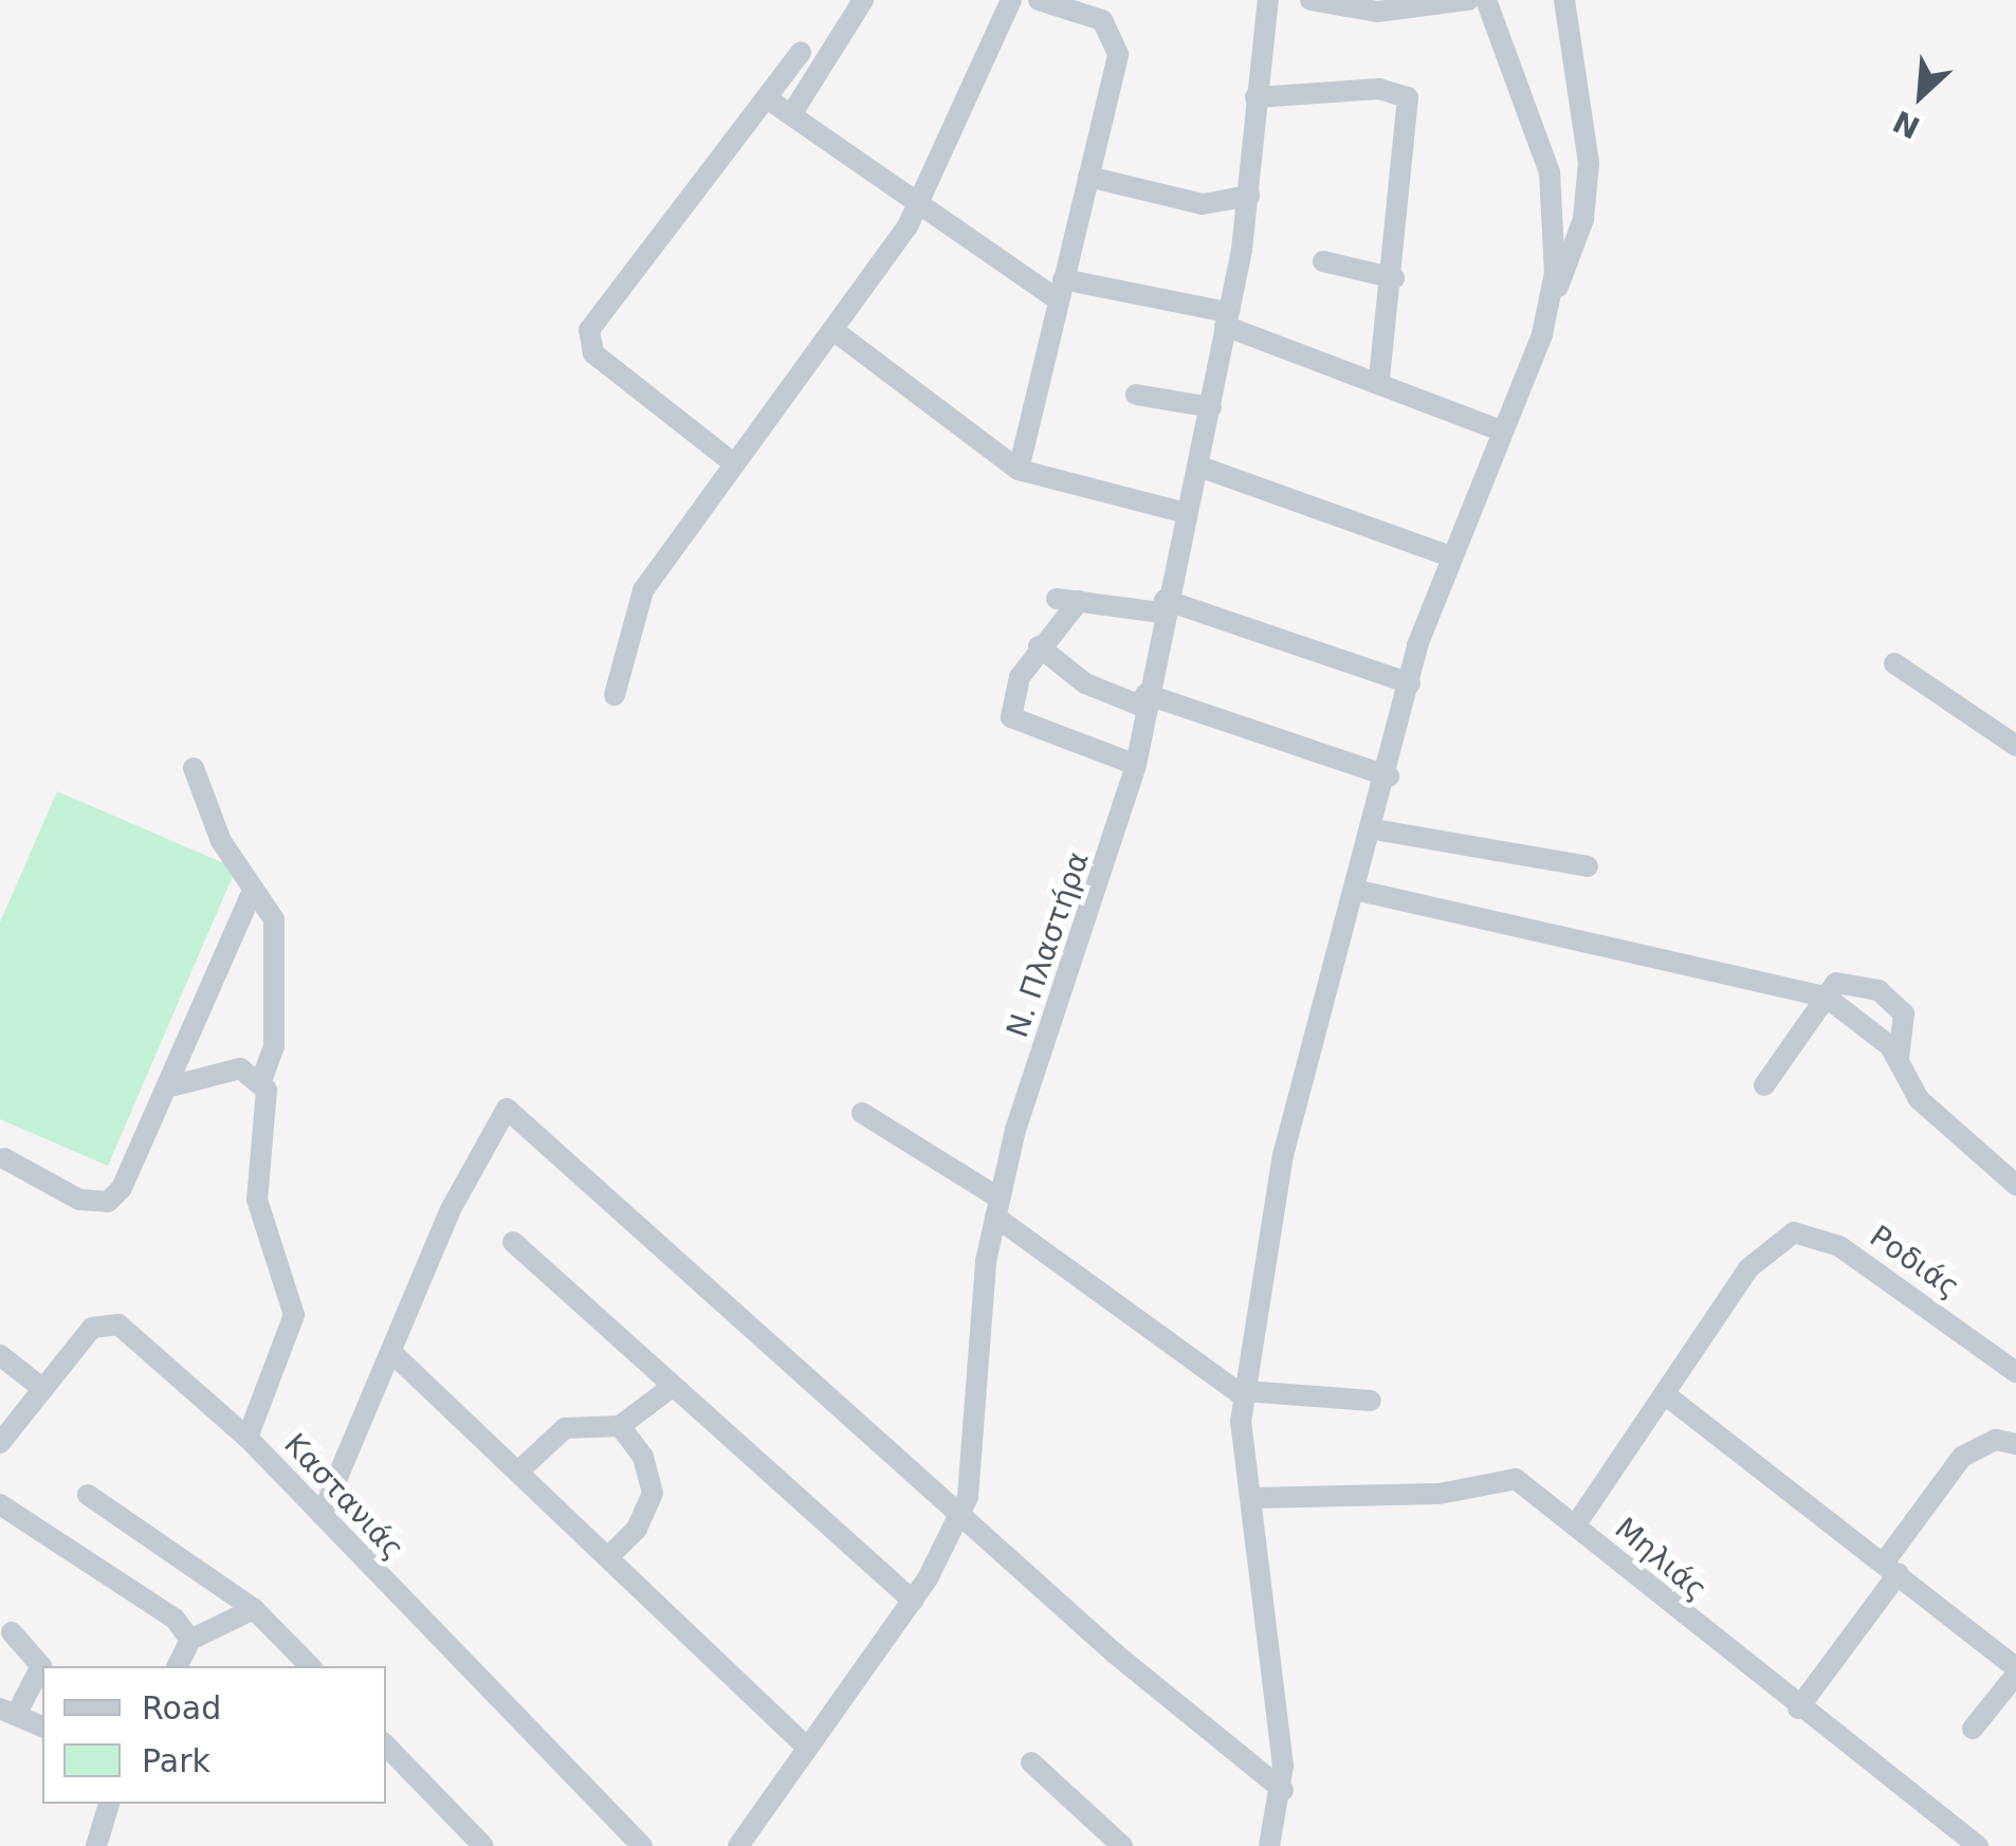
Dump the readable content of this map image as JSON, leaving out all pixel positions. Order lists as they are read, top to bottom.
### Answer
{
  "streets": {
    "street": [
      "Ν. Πλαστήρα",
      "Ροδιάς",
      "Καστανιάς",
      "Μηλιάς"
    ]
  },
  "legend": ["Road", "Park"],
  "north": "bottom left"
}
